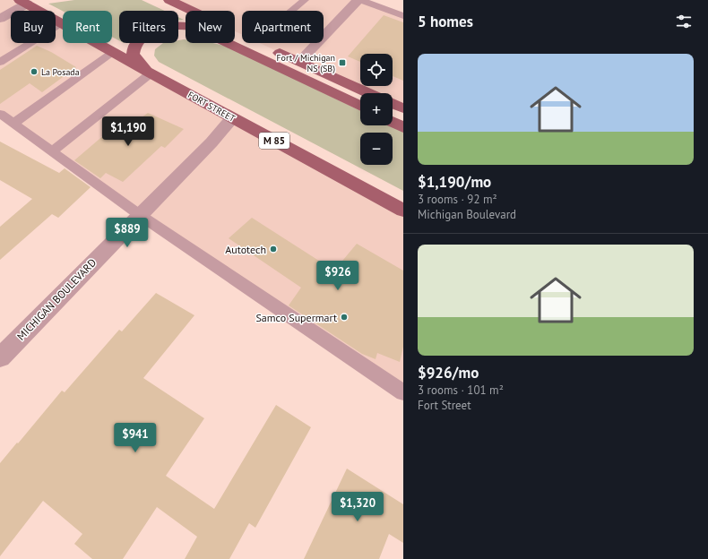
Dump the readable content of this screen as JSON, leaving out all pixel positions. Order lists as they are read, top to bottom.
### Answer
{
  "streets": {
    "main road": ["FORT STREET", "M 85"],
    "street": ["MICHIGAN BOULEVARD"]
  },
  "crossings": [
    ["FORT STREET", "MICHIGAN BOULEVARD"]
  ],
  "places": {
    "transit": ["Fort / Michigan NS (SB)"],
    "other": ["La Posada", "Autotech", "Samco Supermart"]
  },
  "page": {
    "heading": "5 homes",
    "chip": [
      "Buy",
      "Rent",
      "Filters",
      "New",
      "Apartment"
    ],
    "list": [
      {
        "name": "$1,190/mo",
        "note": "3 rooms · 92 m² · Michigan Boulevard"
      },
      {
        "name": "$926/mo",
        "note": "3 rooms · 101 m² · Fort Street"
      }
    ],
    "map_buttons": ["+", "−"],
    "price": [
      "$1,190",
      "$889",
      "$926",
      "$941",
      "$1,320"
    ]
  }
}
